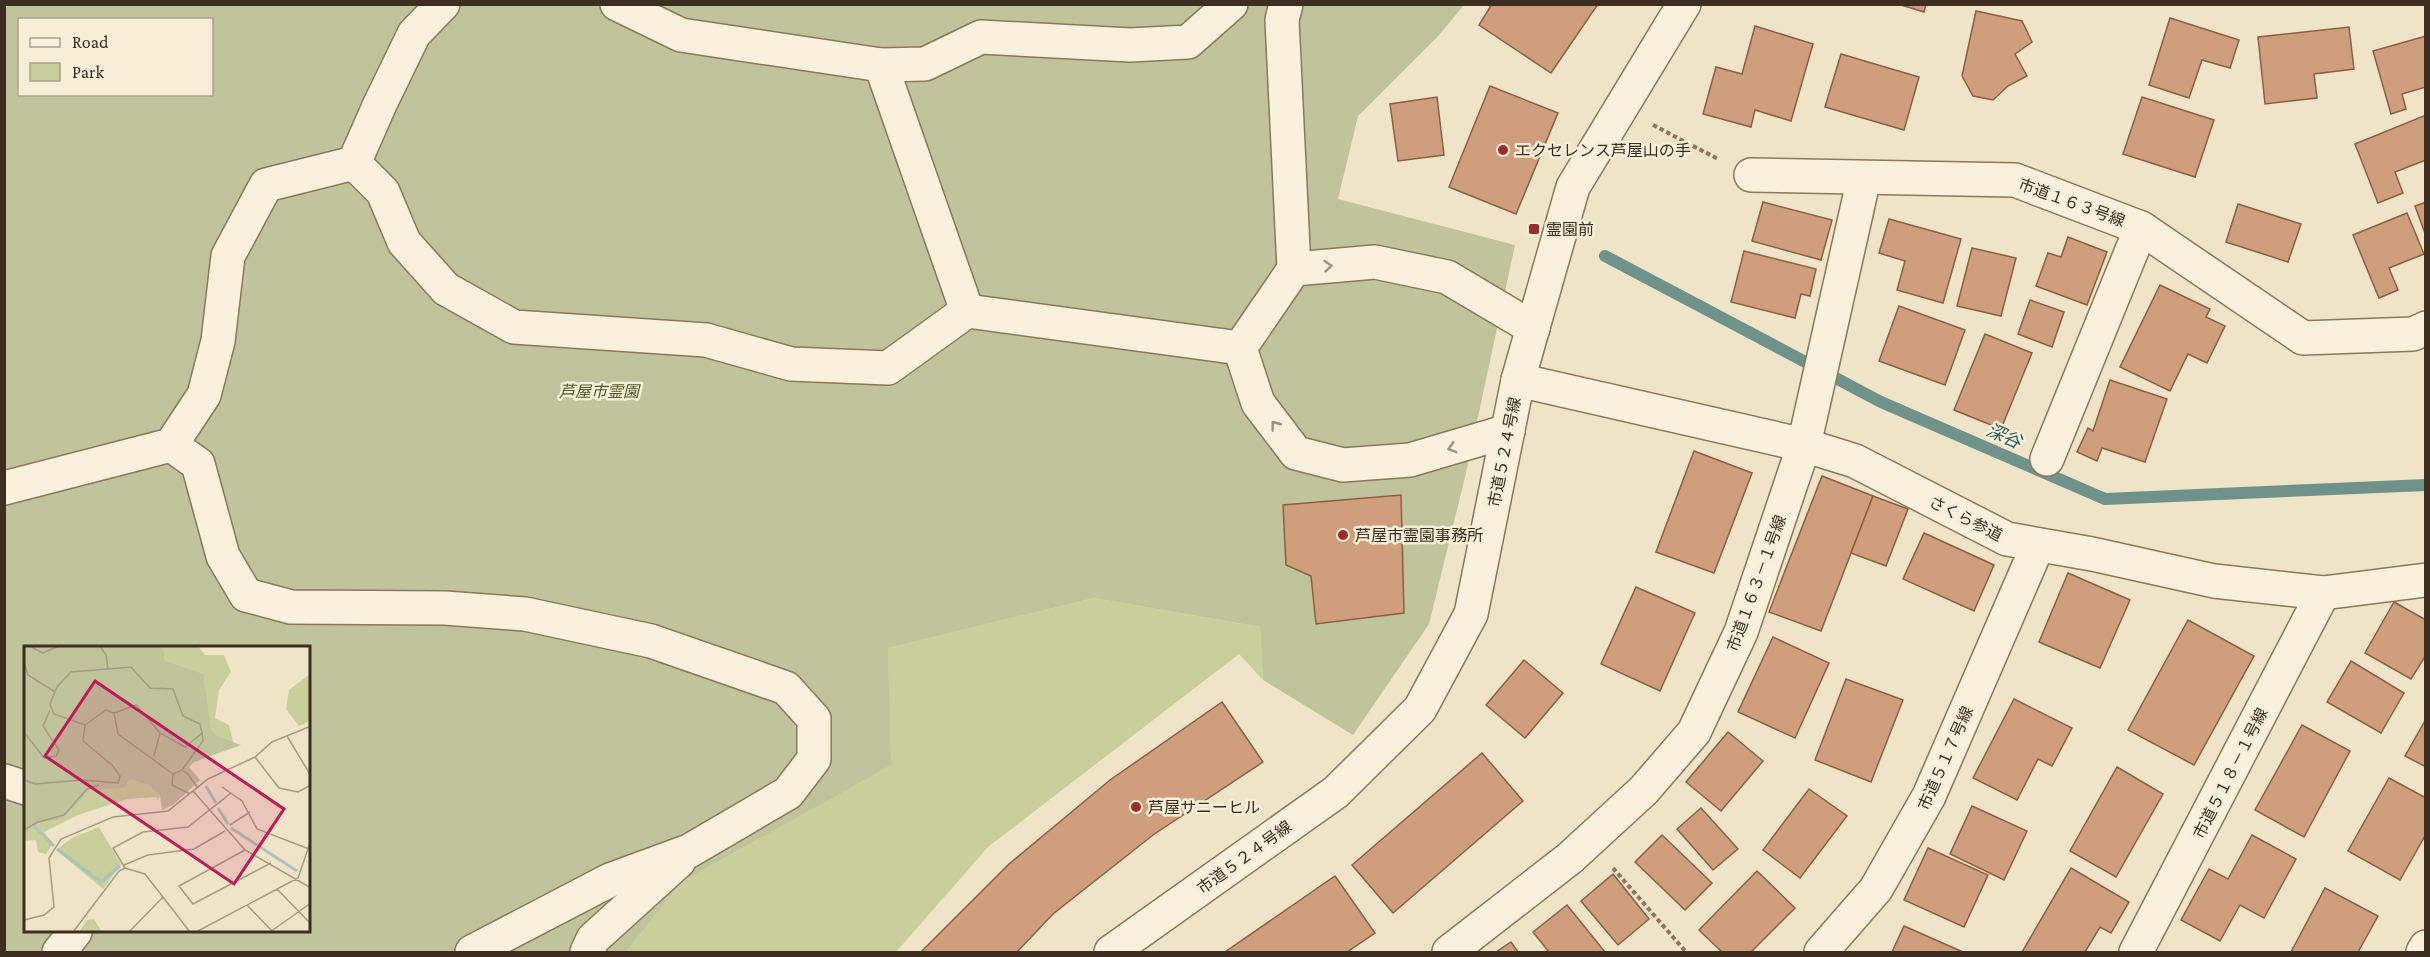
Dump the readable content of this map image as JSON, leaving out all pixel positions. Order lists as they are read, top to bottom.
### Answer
{
  "streets": {
    "street": [
      "市道１６３号線",
      "市道５２４号線",
      "さくら参道",
      "市道１６３－１号線",
      "市道５１７号線",
      "市道５１８－１号線"
    ]
  },
  "crossings": [
    ["市道１６３号線", "市道１６３－１号線"],
    ["市道５２４号線", "さくら参道"],
    ["さくら参道", "市道１６３－１号線"],
    ["さくら参道", "市道５１７号線"],
    ["さくら参道", "市道５１８－１号線"]
  ],
  "water": ["深谷"],
  "parks": ["芦屋市霊園"],
  "places": {
    "other": ["エクセレンス芦屋山の手", "芦屋市霊園事務所", "芦屋サニーヒル"],
    "transit": ["霊園前"]
  },
  "legend": ["Road", "Park"]
}
